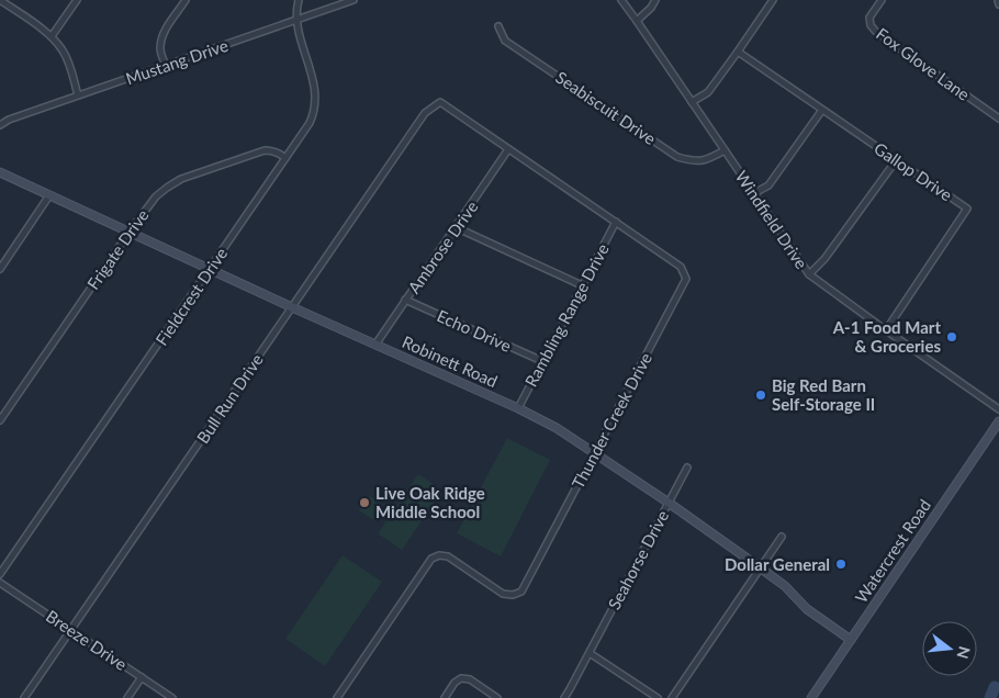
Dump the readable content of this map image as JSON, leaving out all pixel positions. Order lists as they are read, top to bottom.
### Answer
{
  "streets": {
    "street": [
      "Mustang Drive",
      "Fox Glove Lane",
      "Seabiscuit Drive",
      "Gallop Drive",
      "Windfield Drive",
      "Ambrose Drive",
      "Frigate Drive",
      "Fieldcrest Drive",
      "Rambling Range Drive",
      "Echo Drive",
      "Robinett Road",
      "Bull Run Drive",
      "Thunder Creek Drive",
      "Watercrest Road",
      "Seahorse Drive",
      "Breeze Drive"
    ]
  },
  "crossings": [
    ["Mustang Drive", "Fieldcrest Drive"],
    ["Seabiscuit Drive", "Windfield Drive"],
    ["Gallop Drive", "Windfield Drive"],
    ["Ambrose Drive", "Echo Drive"],
    ["Ambrose Drive", "Robinett Road"],
    ["Ambrose Drive", "Thunder Creek Drive"],
    ["Frigate Drive", "Fieldcrest Drive"],
    ["Frigate Drive", "Robinett Road"],
    ["Fieldcrest Drive", "Robinett Road"],
    ["Rambling Range Drive", "Echo Drive"],
    ["Rambling Range Drive", "Robinett Road"],
    ["Rambling Range Drive", "Thunder Creek Drive"],
    ["Robinett Road", "Bull Run Drive"],
    ["Robinett Road", "Thunder Creek Drive"],
    ["Robinett Road", "Watercrest Road"],
    ["Robinett Road", "Seahorse Drive"],
    ["Bull Run Drive", "Thunder Creek Drive"],
    ["Bull Run Drive", "Breeze Drive"]
  ],
  "places": [
    "A-1 Food Mart & Groceries",
    "Big Red Barn Self-Storage II",
    "Live Oak Ridge Middle School",
    "Dollar General"
  ],
  "north": "right"
}
